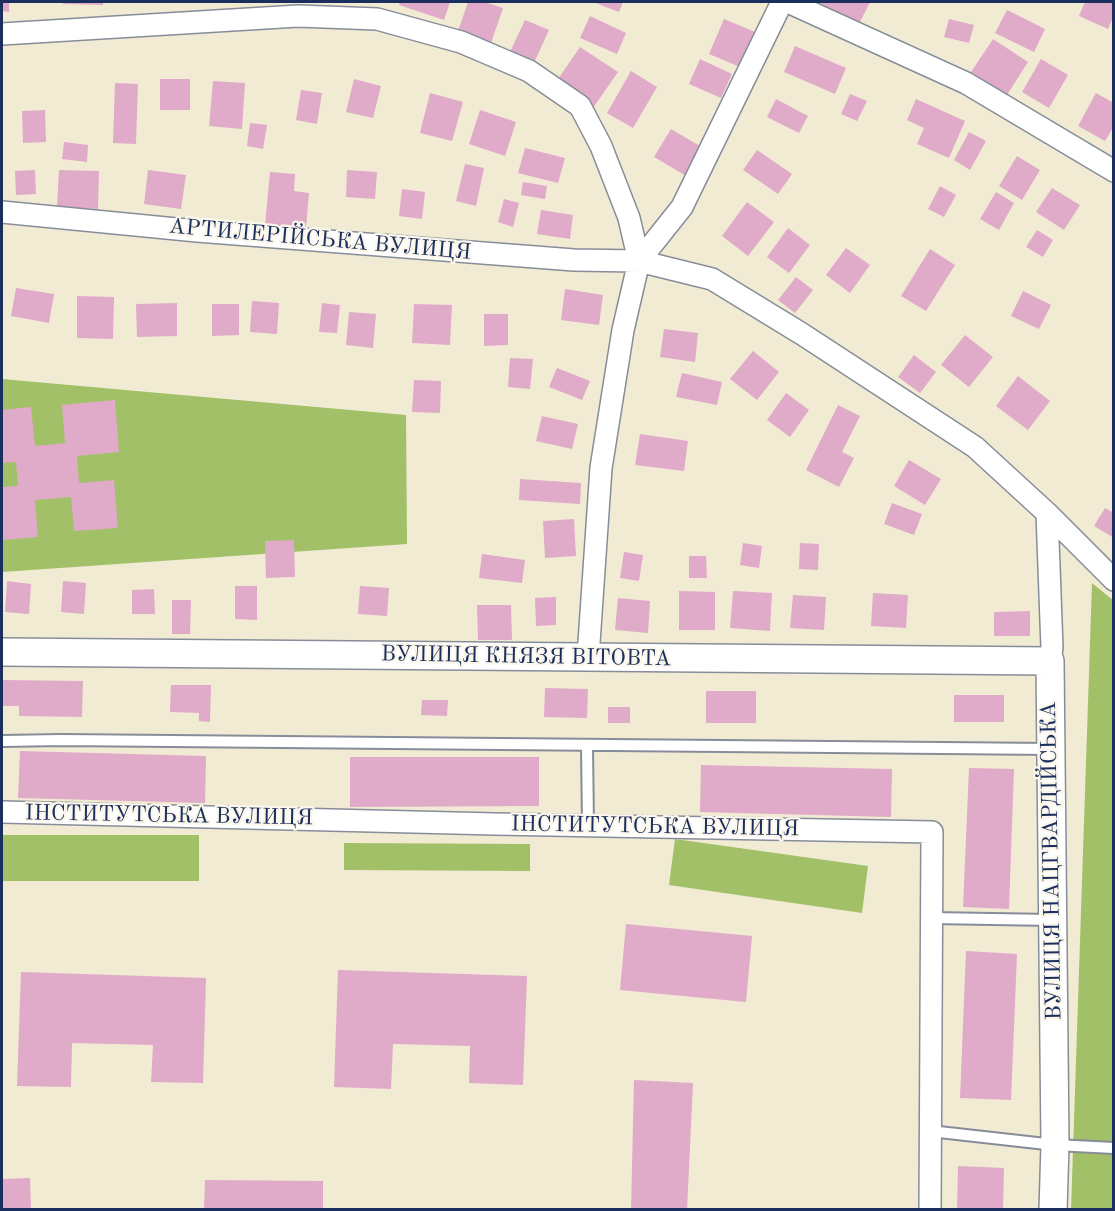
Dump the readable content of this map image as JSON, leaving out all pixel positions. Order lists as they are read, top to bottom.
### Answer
{
  "streets": {
    "street": [
      "АРТИЛЕРІЙСЬКА ВУЛИЦЯ",
      "ВУЛИЦЯ КНЯЗЯ ВІТОВТА",
      "ІНСТИТУТСЬКА ВУЛИЦЯ",
      "ВУЛИЦЯ НАЦГВАРДІЙСЬКА"
    ]
  },
  "crossings": [
    ["АРТИЛЕРІЙСЬКА ВУЛИЦЯ", "ВУЛИЦЯ НАЦГВАРДІЙСЬКА"],
    ["ВУЛИЦЯ КНЯЗЯ ВІТОВТА", "ВУЛИЦЯ НАЦГВАРДІЙСЬКА"]
  ]
}
